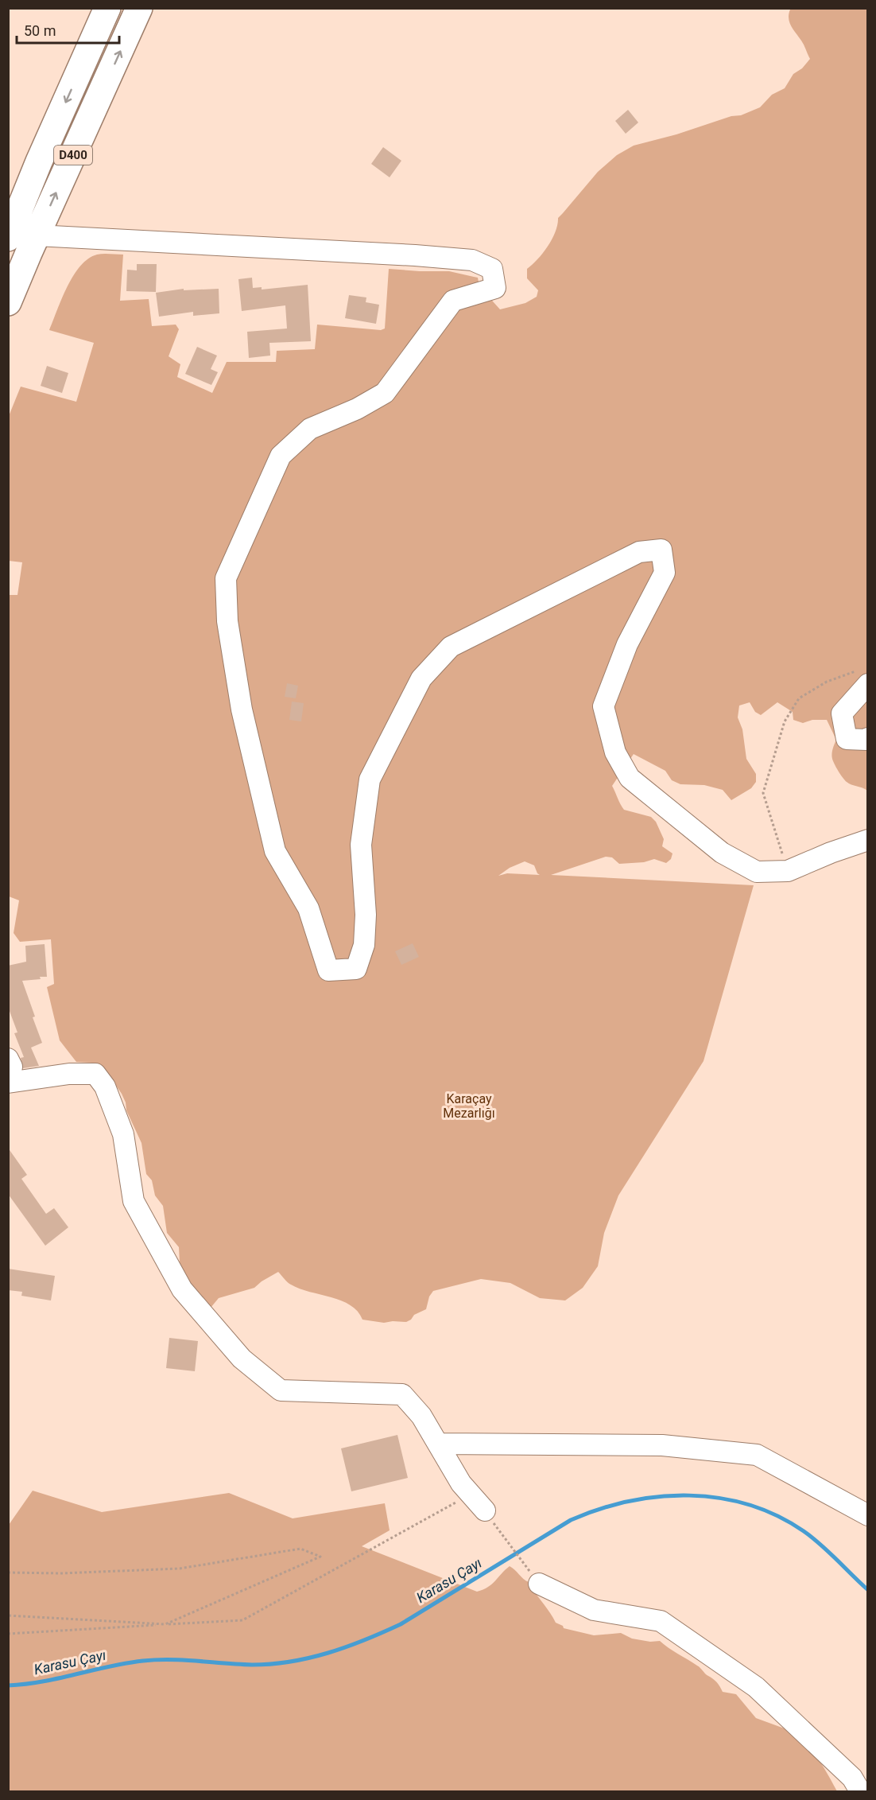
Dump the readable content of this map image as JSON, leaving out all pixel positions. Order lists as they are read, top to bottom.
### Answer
{
  "streets": {
    "highway": ["D400"]
  },
  "water": ["Karasu Çayı"],
  "parks": ["Karaçay Mezarlığı"],
  "scale_bar": "50 m"
}
